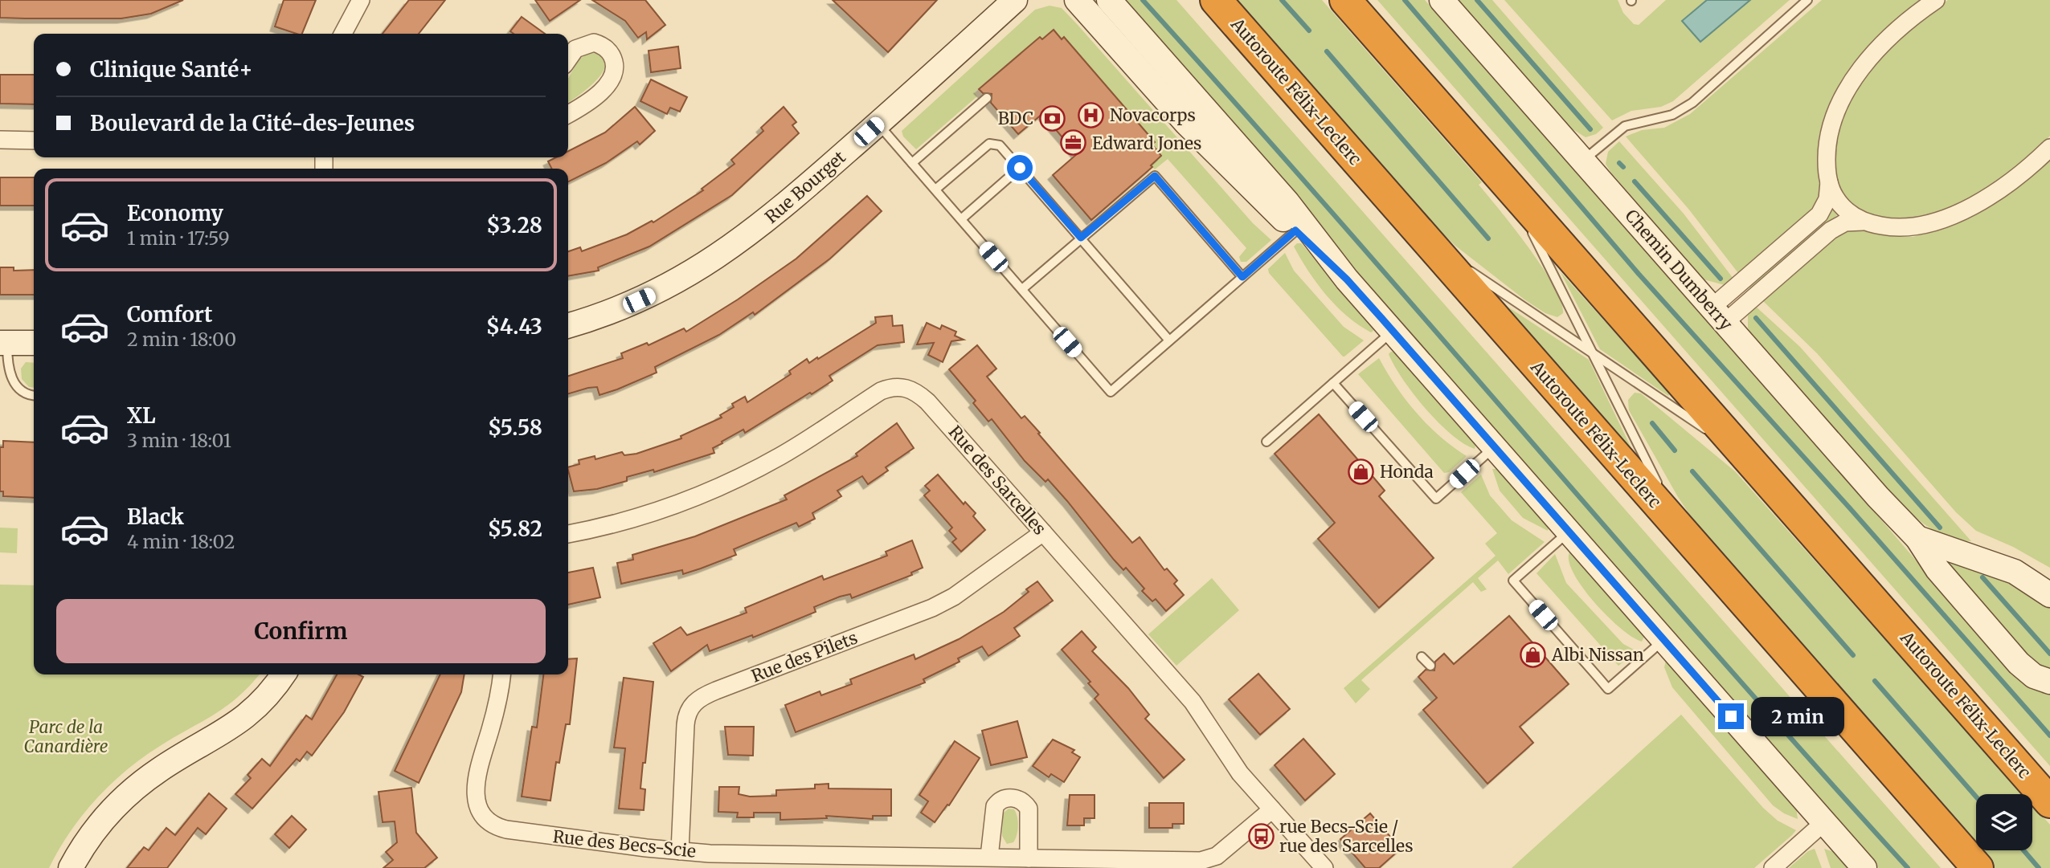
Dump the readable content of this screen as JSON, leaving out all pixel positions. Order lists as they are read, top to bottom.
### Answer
{
  "streets": {
    "highway": ["Autoroute Félix-Leclerc"],
    "street": [
      "Rue Bourget",
      "Chemin Dumberry",
      "Rue des Sarcelles",
      "Rue des Pilets",
      "Rue des Becs-Scie"
    ]
  },
  "crossings": [
    ["Rue des Sarcelles", "Rue des Pilets"],
    ["Rue des Sarcelles", "Rue des Becs-Scie"],
    ["Rue des Pilets", "Rue des Becs-Scie"]
  ],
  "parks": ["Parc de la Canardière"],
  "places": {
    "hospital": ["Novacorps"],
    "bank": ["BDC"],
    "office": ["Edward Jones"],
    "shop": ["Honda", "Albi Nissan"],
    "bus stop": ["rue Becs-Scie / rue des Sarcelles"]
  },
  "page": {
    "banner": ["Clinique Santé+", "Boulevard de la Cité-des-Jeunes"],
    "list": [
      {
        "name": "Economy",
        "note": "1 min · 17:59",
        "value": "$3.28"
      },
      {
        "name": "Comfort",
        "note": "2 min · 18:00",
        "value": "$4.43"
      },
      {
        "name": "XL",
        "note": "3 min · 18:01",
        "value": "$5.58"
      },
      {
        "name": "Black",
        "note": "4 min · 18:02",
        "value": "$5.82"
      }
    ],
    "buttons": "Confirm",
    "bubble": "2 min"
  }
}
